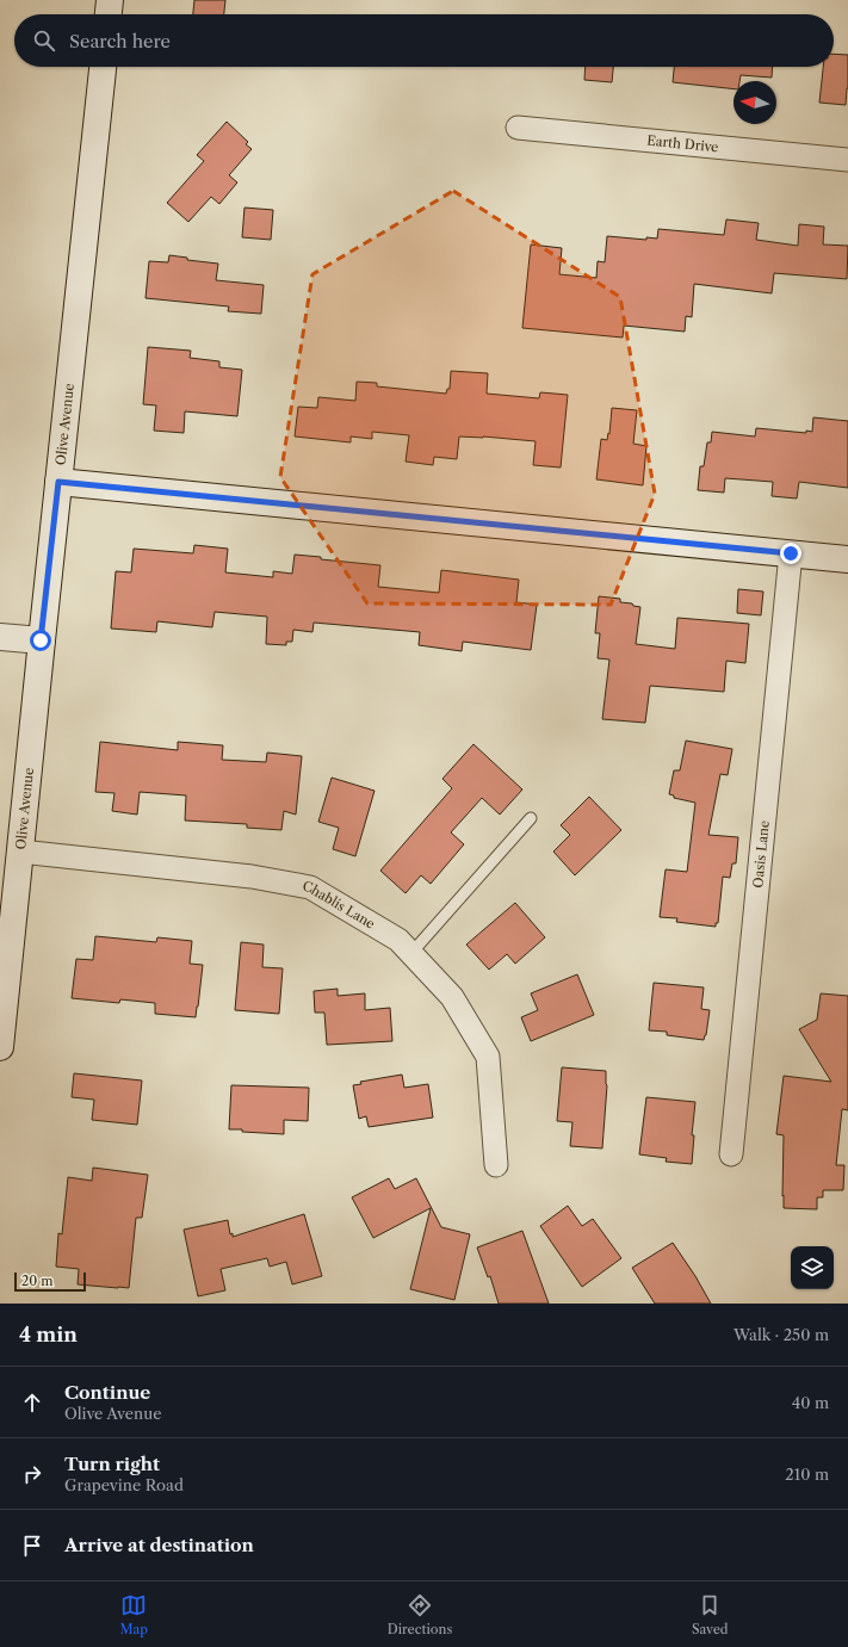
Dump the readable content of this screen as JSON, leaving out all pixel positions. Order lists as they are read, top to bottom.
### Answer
{
  "streets": {
    "main road": ["Olive Avenue"],
    "street": ["Earth Drive", "Oasis Lane", "Chablis Lane"]
  },
  "crossings": [
    ["Olive Avenue", "Chablis Lane"]
  ],
  "scale_bar": "20 m",
  "north": "left",
  "page": {
    "search": "Search here",
    "scale": "20 m",
    "heading": ["4 min", "Walk · 250 m"],
    "list": [
      ["Continue", "Olive Avenue", "40 m"],
      ["Turn right", "Grapevine Road", "210 m"],
      "Arrive at destination"
    ],
    "nav": ["Map", "Directions", "Saved"]
  }
}
